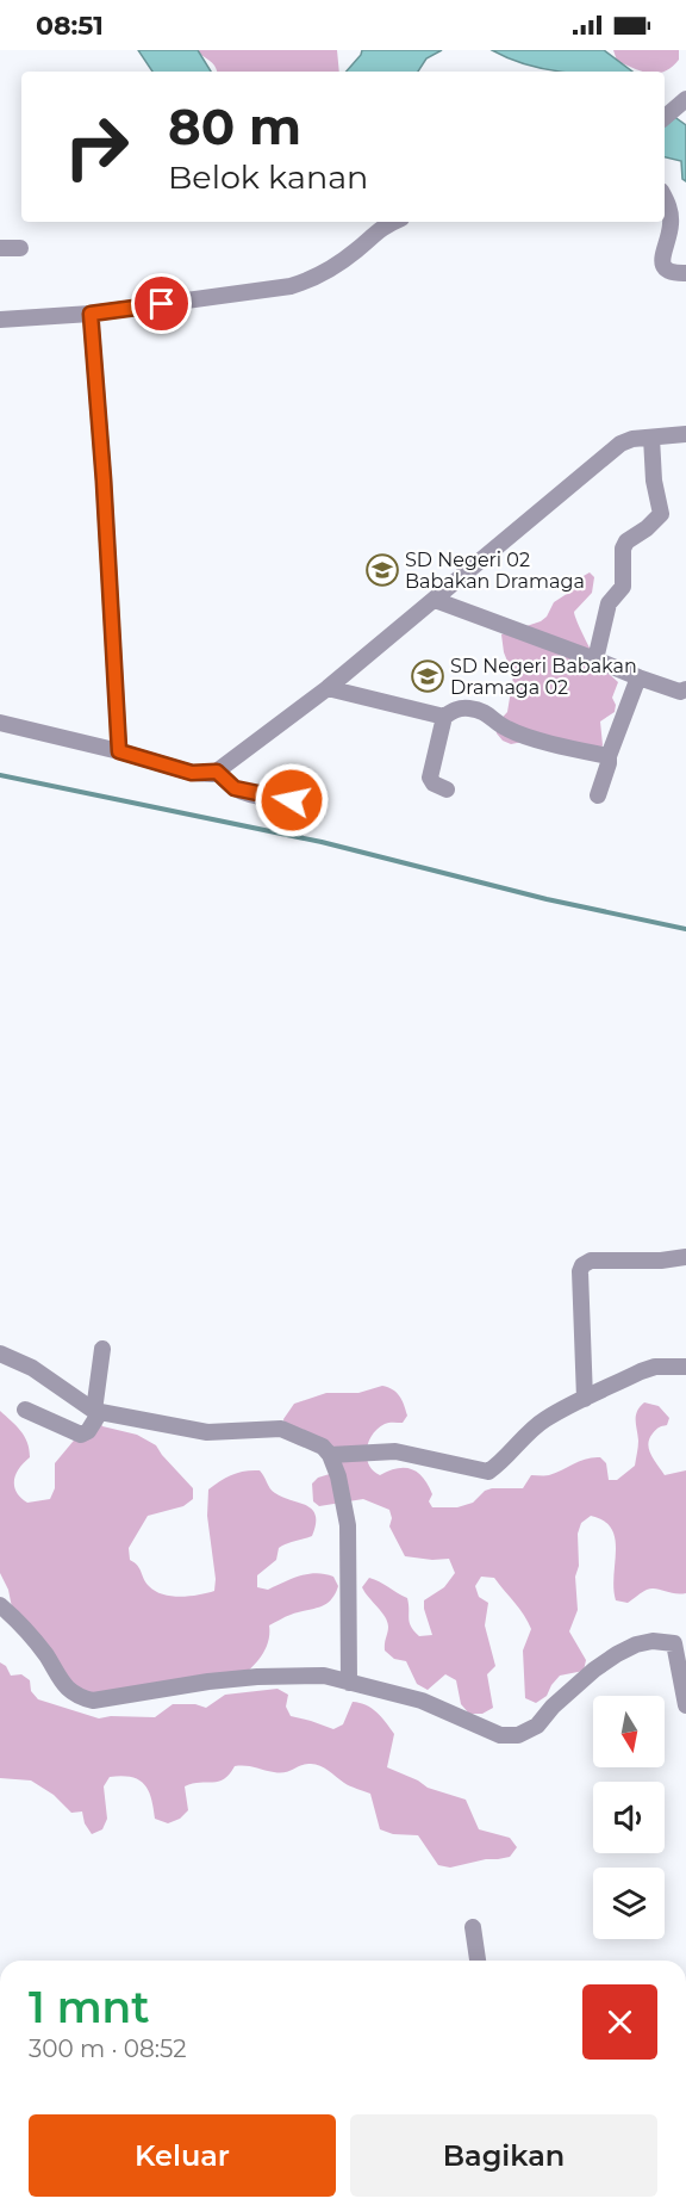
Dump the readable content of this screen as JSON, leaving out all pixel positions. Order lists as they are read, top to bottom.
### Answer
{
  "places": {
    "school or university": ["SD Negeri 02 Babakan Dramaga", "SD Negeri Babakan Dramaga 02"]
  },
  "north": "bottom",
  "page": {
    "status": "08:51",
    "turn": ["80 m", "Belok kanan"],
    "heading": ["1 mnt", "300 m · 08:52"],
    "buttons": ["Keluar", "Bagikan"]
  }
}
